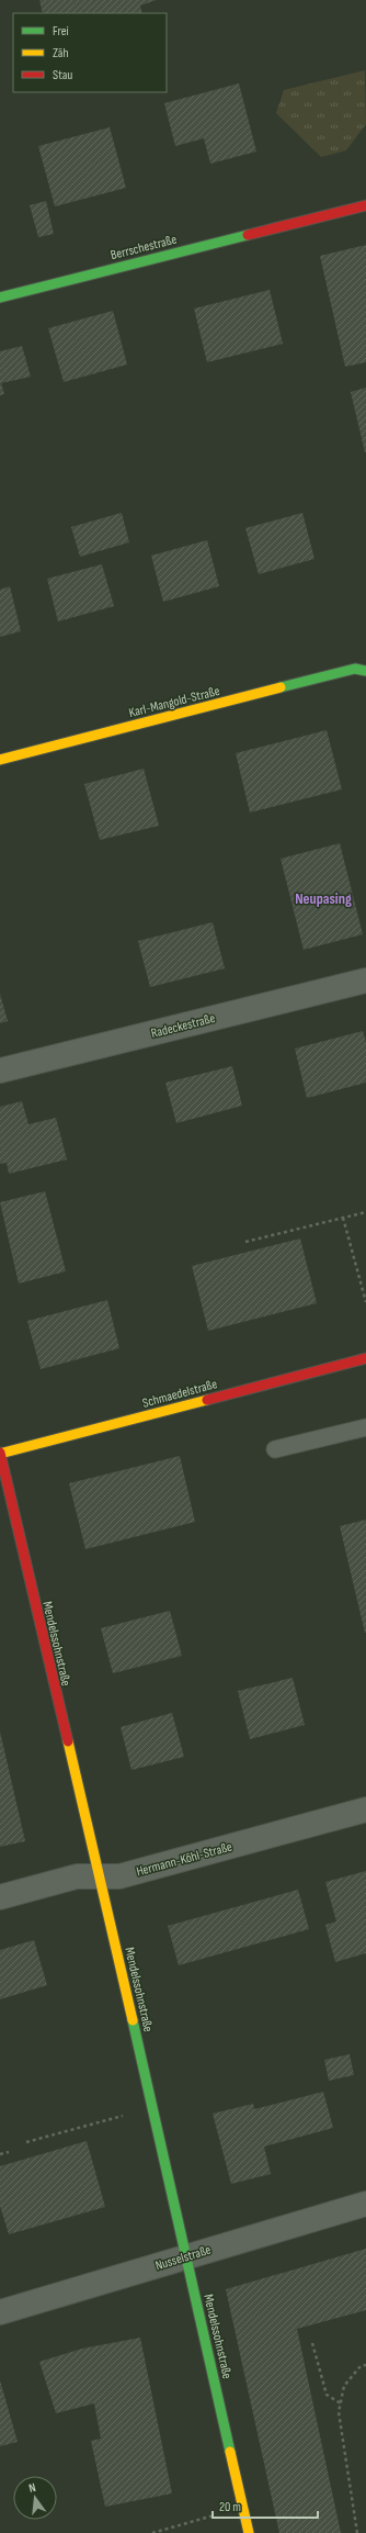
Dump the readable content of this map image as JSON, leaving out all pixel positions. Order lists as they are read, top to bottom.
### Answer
{
  "streets": {
    "street": [
      "Berrschestraße",
      "Karl-Mangold-Straße",
      "Radeckestraße",
      "Schmaedelstraße",
      "Mendelssohnstraße",
      "Hermann-Köhl-Straße",
      "Nusselstraße"
    ]
  },
  "crossings": [
    ["Schmaedelstraße", "Mendelssohnstraße"],
    ["Mendelssohnstraße", "Hermann-Köhl-Straße"],
    ["Mendelssohnstraße", "Nusselstraße"]
  ],
  "districts": ["Neupasing"],
  "legend": ["Frei", "Zäh", "Stau"],
  "scale_bar": "20 m",
  "north": "top"
}
